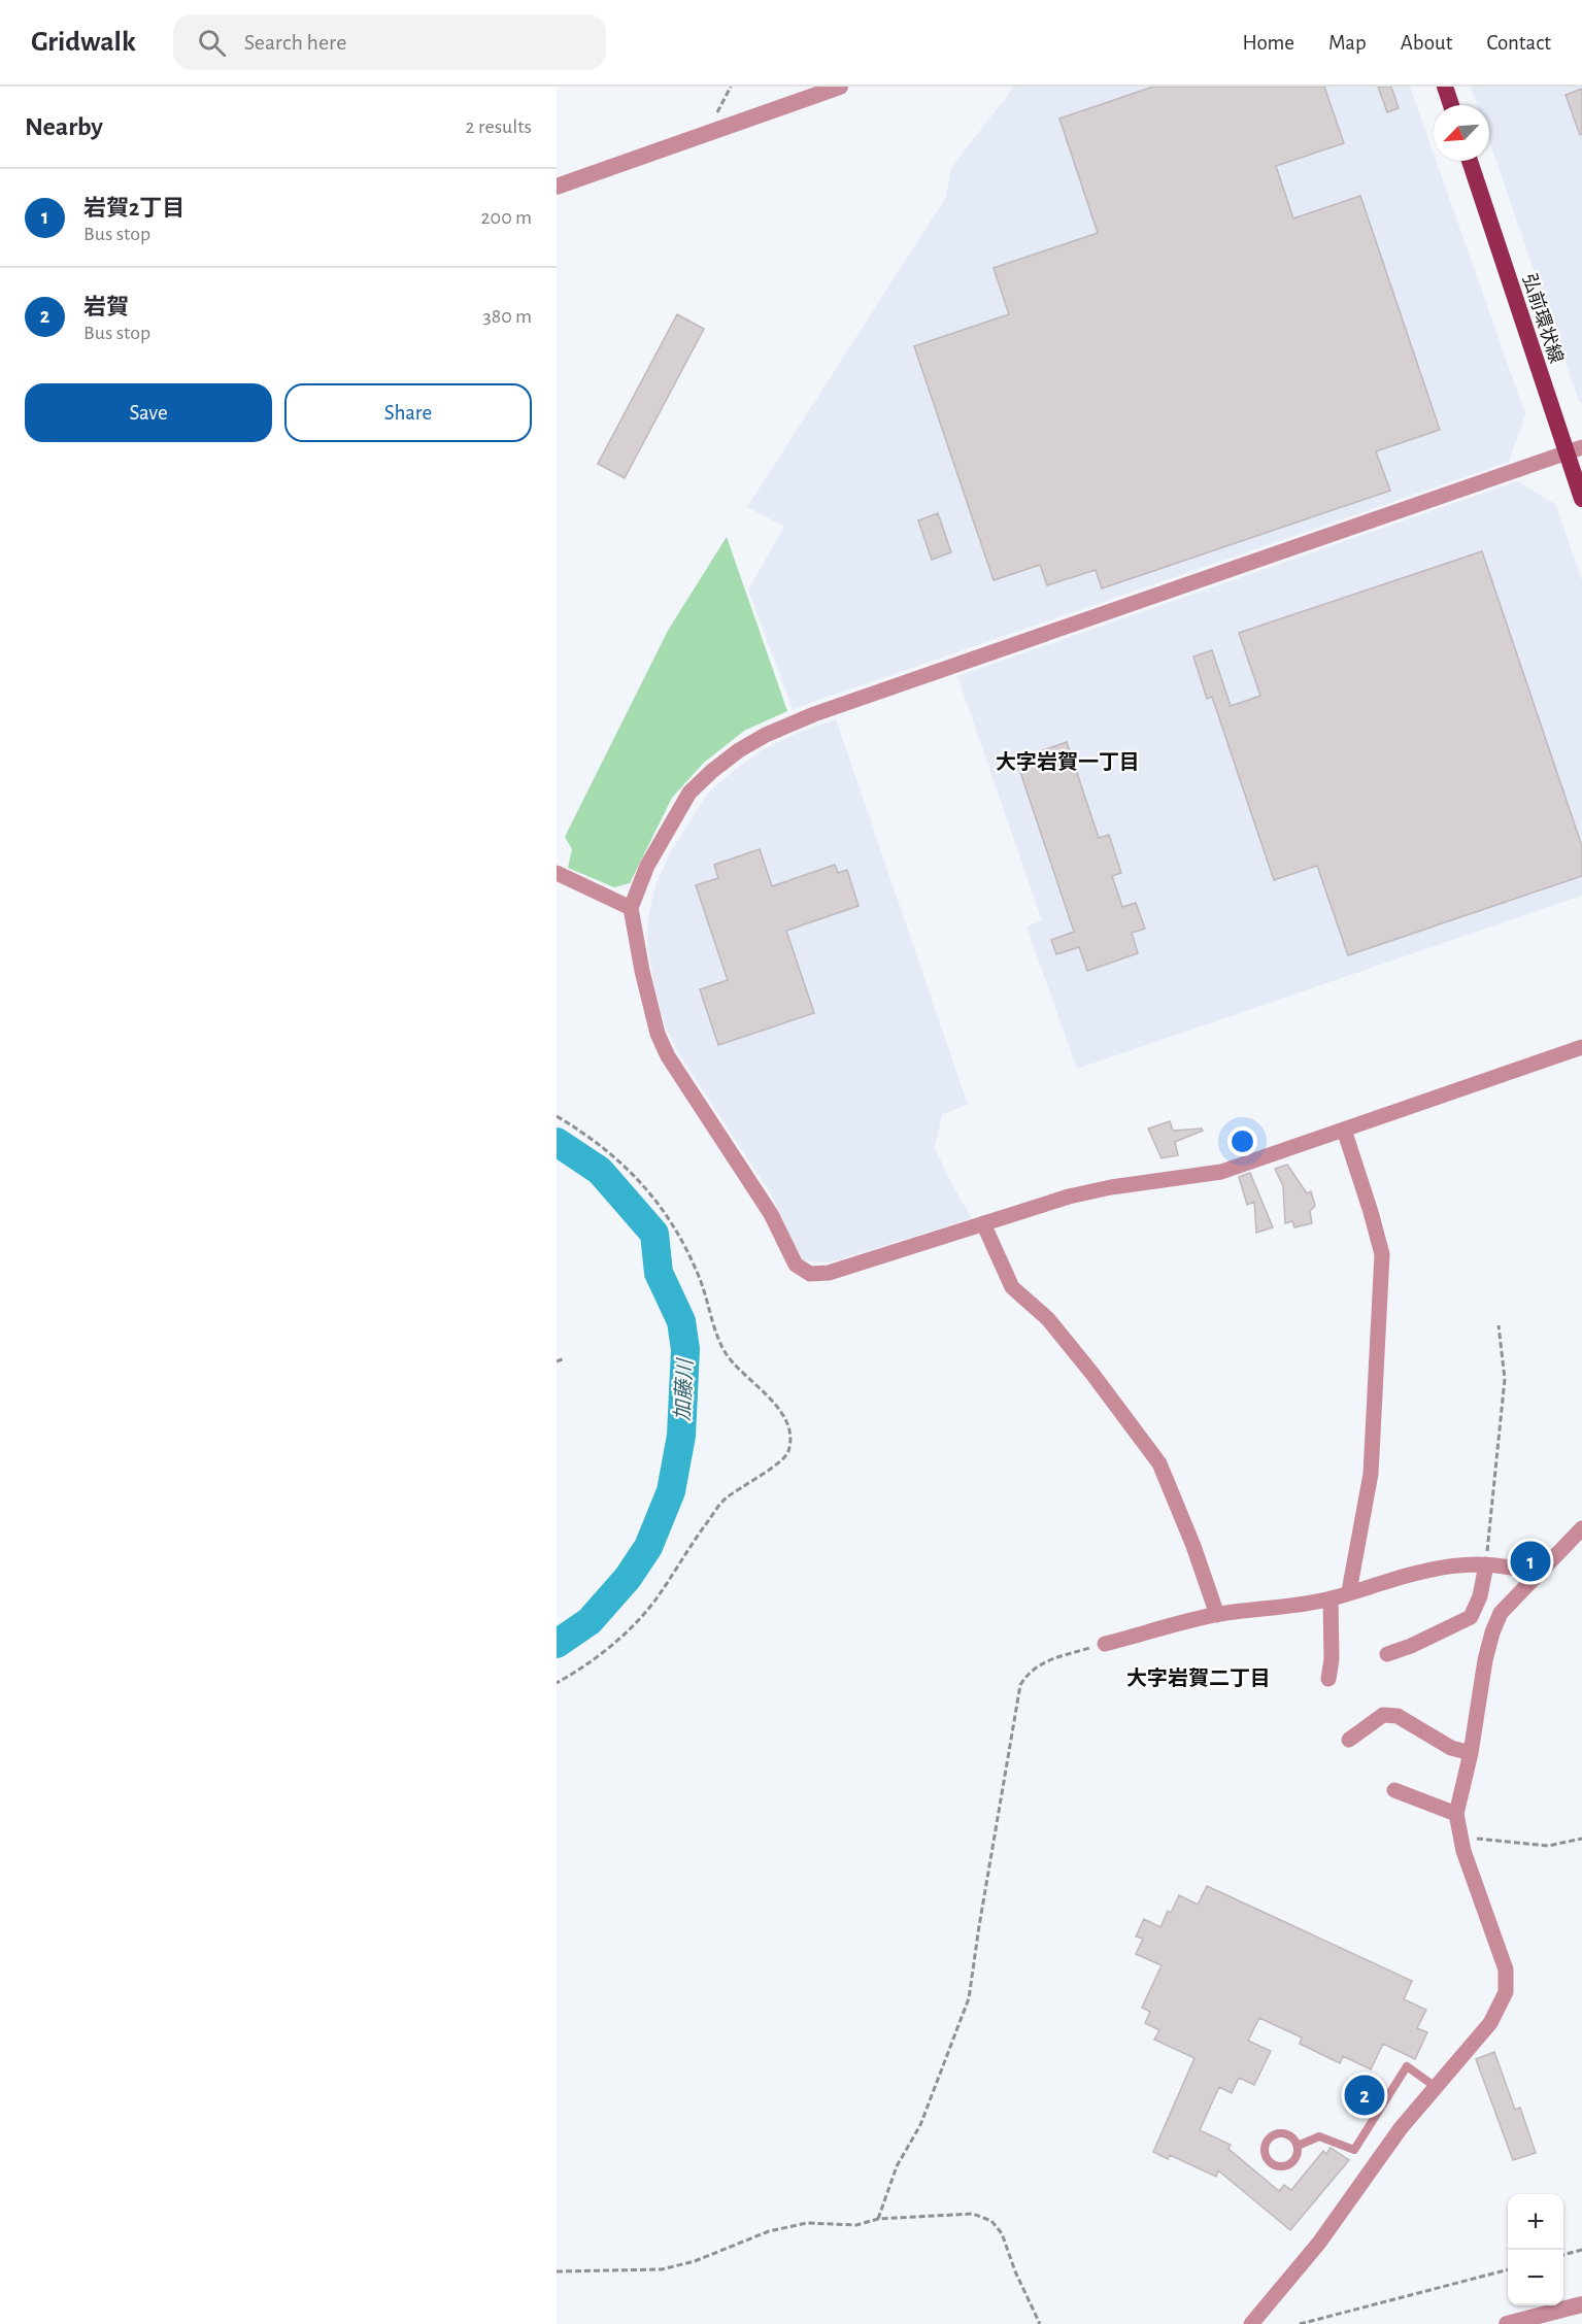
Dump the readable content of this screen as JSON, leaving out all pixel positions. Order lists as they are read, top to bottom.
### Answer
{
  "streets": {
    "main road": ["弘前環状線"]
  },
  "districts": ["大字岩賀一丁目", "大字岩賀二丁目"],
  "water": ["加藤川"],
  "north": "bottom left",
  "page": {
    "header": "Gridwalk",
    "search": "Search here",
    "nav": [
      "Home",
      "Map",
      "About",
      "Contact"
    ],
    "heading": ["Nearby", "2 results"],
    "list": [
      {
        "mark": "1",
        "name": "岩賀2丁目",
        "note": "Bus stop",
        "value": "200 m"
      },
      {
        "mark": "2",
        "name": "岩賀",
        "note": "Bus stop",
        "value": "380 m"
      }
    ],
    "buttons": ["Save", "Share"],
    "pins": ["1", "2"],
    "map_buttons": ["+", "−"]
  }
}
